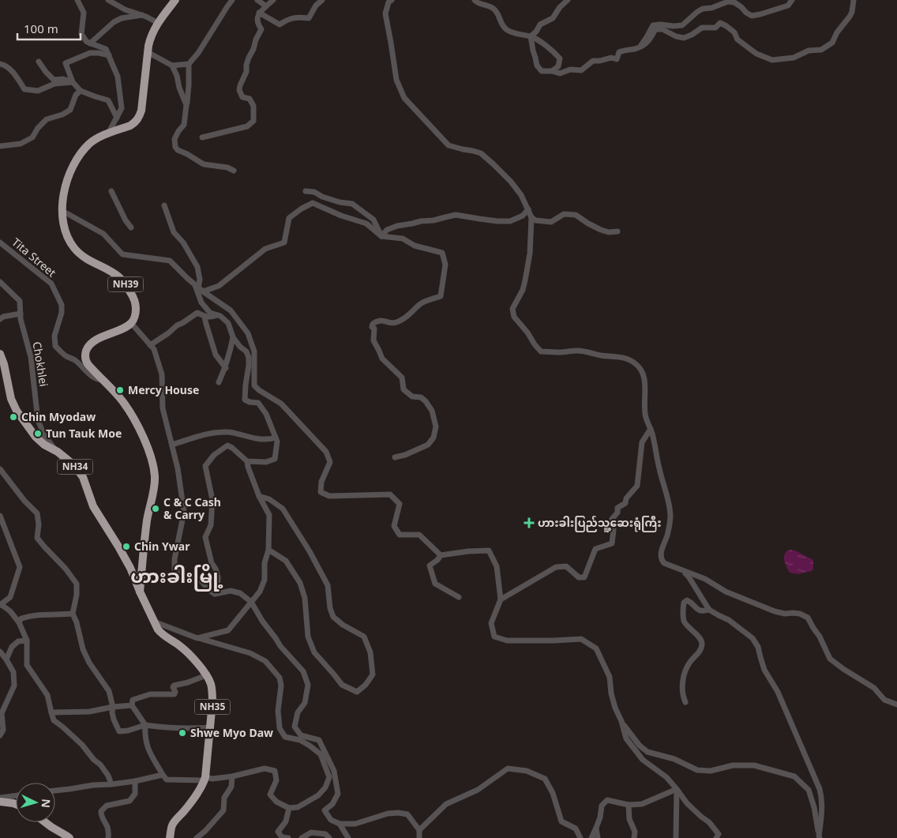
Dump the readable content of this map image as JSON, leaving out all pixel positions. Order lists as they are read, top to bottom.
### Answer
{
  "streets": {
    "highway": ["NH39", "NH34", "NH35"],
    "street": ["Tita Street", "Chokhlei"]
  },
  "crossings": [
    ["Chokhlei", "NH34"],
    ["NH34", "NH35"]
  ],
  "districts": ["ဟားခါးမြို့"],
  "places": {
    "other": [
      "Mercy House",
      "Chin Myodaw",
      "Tun Tauk Moe",
      "C & C Cash & Carry",
      "Chin Ywar",
      "Shwe Myo Daw"
    ],
    "health": ["ဟားခါးပြည်သူ့ဆေးရုံကြီး"]
  },
  "scale_bar": "100 m",
  "north": "right"
}
